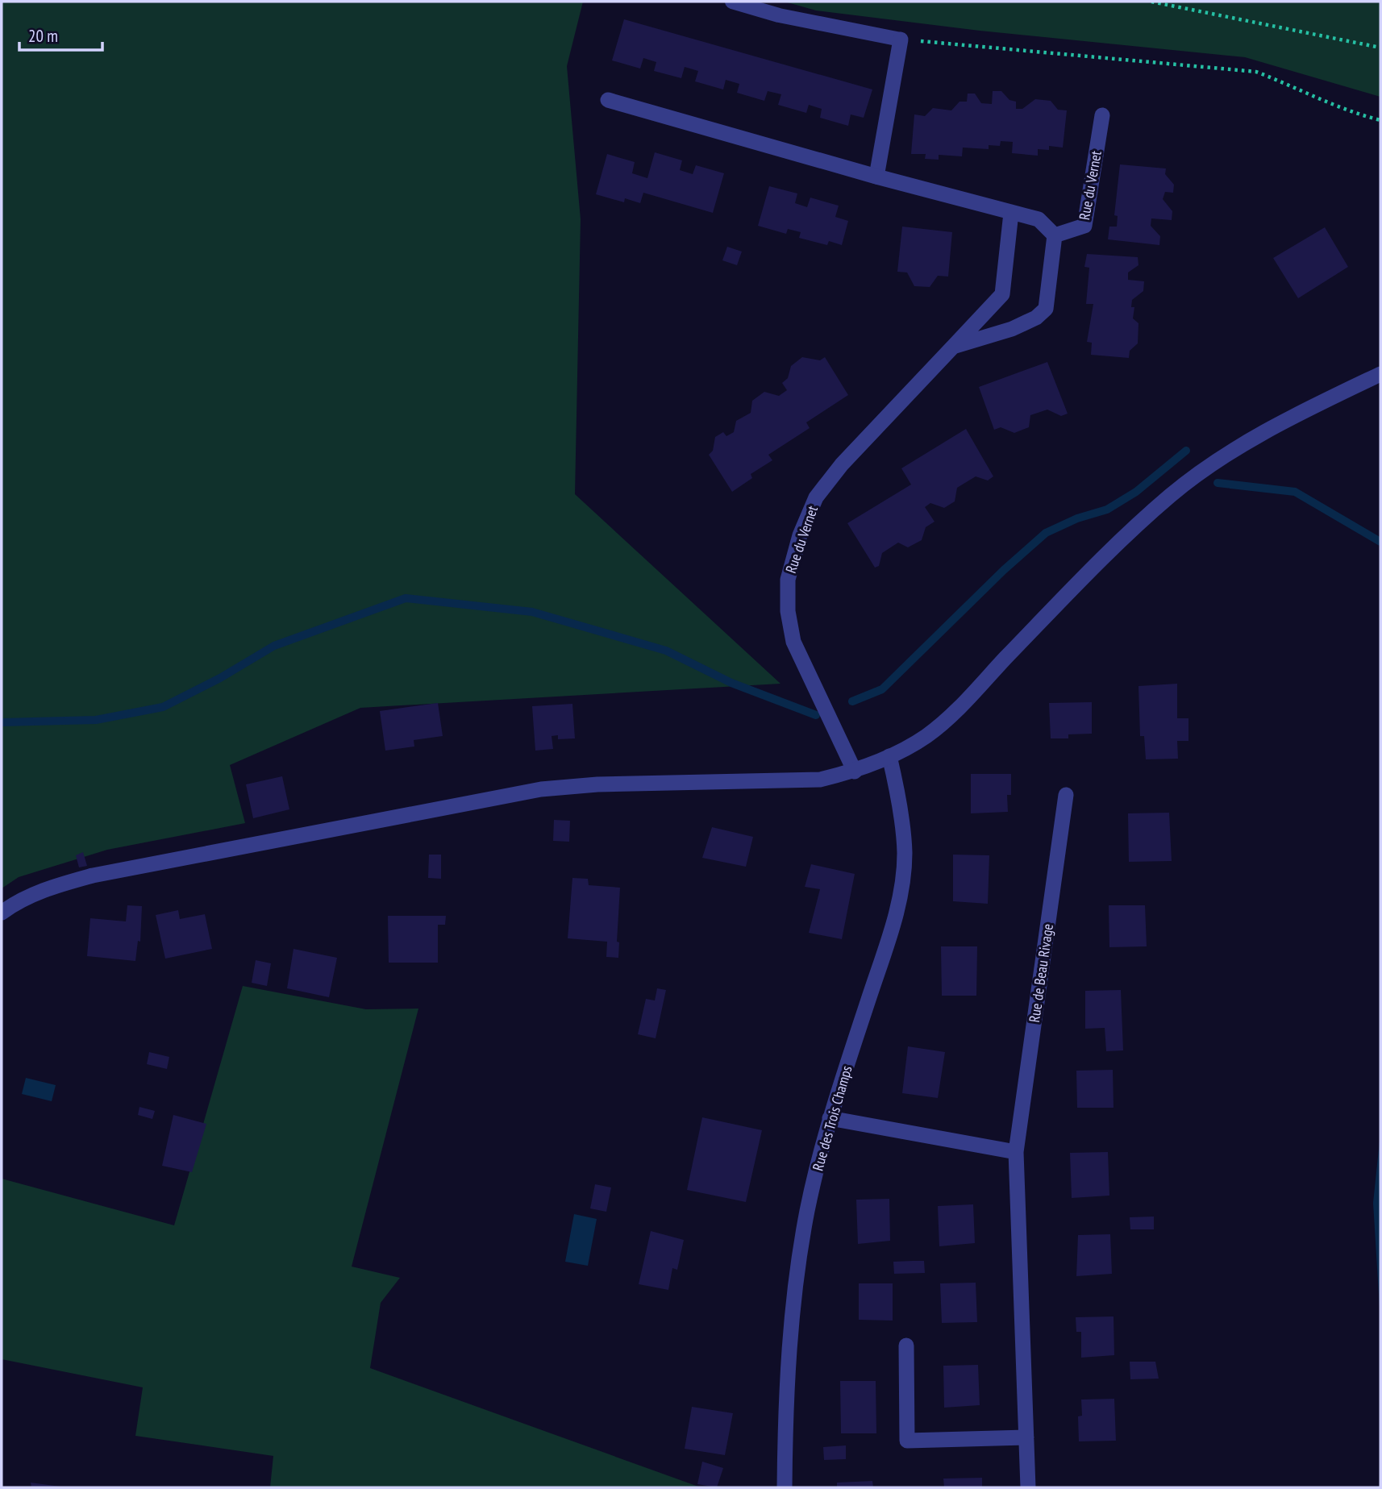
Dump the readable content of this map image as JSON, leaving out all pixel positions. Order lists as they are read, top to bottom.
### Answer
{
  "streets": {
    "street": ["Rue du Vernet", "Rue de Beau Rivage", "Rue des Trois Champs"]
  },
  "scale_bar": "20 m"
}
